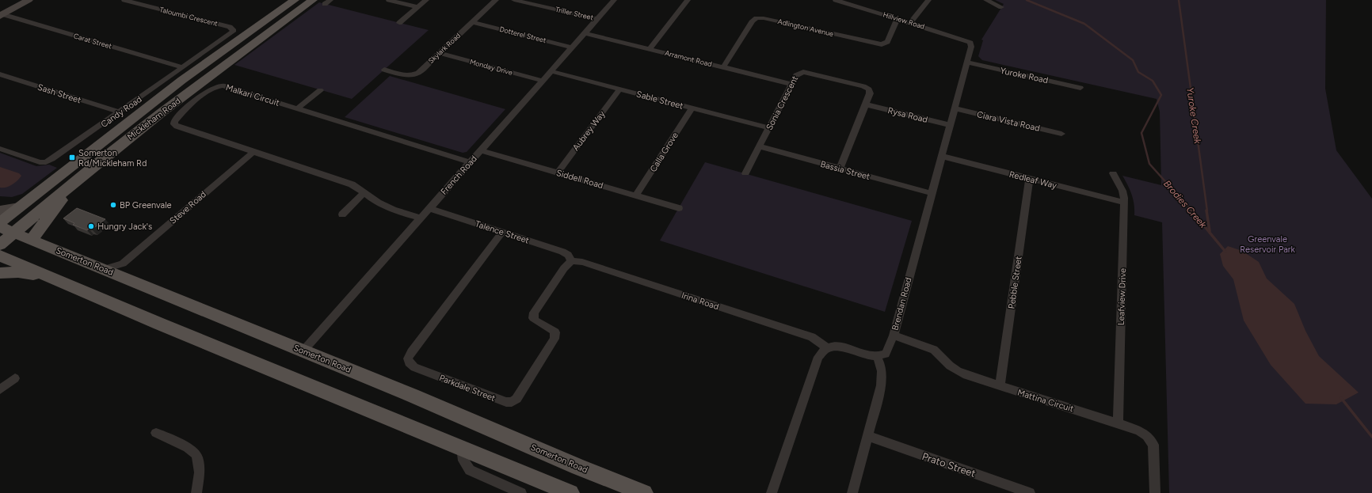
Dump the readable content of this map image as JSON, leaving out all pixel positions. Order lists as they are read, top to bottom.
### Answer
{
  "streets": {
    "main road": ["Mickleham Road", "Somerton Road"],
    "street": [
      "Triller Street",
      "Taloumbi Crescent",
      "Hillview Road",
      "Adlington Avenue",
      "Dotterel Street",
      "Carat Street",
      "Skylark Road",
      "Arramont Road",
      "Monday Drive",
      "Yuroke Road",
      "Sash Street",
      "Malkari Circuit",
      "Sable Street",
      "Sonia Crescent",
      "Candy Road",
      "Rysa Road",
      "Ciara Vista Road",
      "Aubrey Way",
      "Calla Grove",
      "Bassia Street",
      "French Road",
      "Siddell Road",
      "Redleaf Way",
      "Steve Road",
      "Talence Street",
      "Pebble Street",
      "Leafview Drive",
      "Irina Road",
      "Brendan Road",
      "Parkdale Street",
      "Mattina Circuit",
      "Prato Street"
    ]
  },
  "crossings": [
    ["Triller Street", "French Road"],
    ["Taloumbi Crescent", "Candy Road"],
    ["Hillview Road", "Adlington Avenue"],
    ["Hillview Road", "Brendan Road"],
    ["Adlington Avenue", "Arramont Road"],
    ["Dotterel Street", "Skylark Road"],
    ["Dotterel Street", "French Road"],
    ["Carat Street", "Candy Road"],
    ["Skylark Road", "Monday Drive"],
    ["Arramont Road", "Sonia Crescent"],
    ["Arramont Road", "French Road"],
    ["Monday Drive", "French Road"],
    ["Yuroke Road", "Brendan Road"],
    ["Sash Street", "Candy Road"],
    ["Malkari Circuit", "French Road"],
    ["Malkari Circuit", "Steve Road"],
    ["Sable Street", "Sonia Crescent"],
    ["Sable Street", "Aubrey Way"],
    ["Sable Street", "Calla Grove"],
    ["Sable Street", "French Road"],
    ["Sonia Crescent", "Rysa Road"],
    ["Sonia Crescent", "Bassia Street"],
    ["Rysa Road", "Brendan Road"],
    ["Mickleham Road", "Somerton Road"],
    ["Ciara Vista Road", "Brendan Road"],
    ["Aubrey Way", "Siddell Road"],
    ["Calla Grove", "Siddell Road"],
    ["Bassia Street", "Brendan Road"],
    ["French Road", "Siddell Road"],
    ["French Road", "Talence Street"],
    ["French Road", "Somerton Road"],
    ["Redleaf Way", "Pebble Street"],
    ["Redleaf Way", "Leafview Drive"],
    ["Redleaf Way", "Brendan Road"],
    ["Steve Road", "Somerton Road"],
    ["Talence Street", "Irina Road"],
    ["Talence Street", "Parkdale Street"],
    ["Pebble Street", "Mattina Circuit"],
    ["Leafview Drive", "Mattina Circuit"],
    ["Irina Road", "Parkdale Street"],
    ["Brendan Road", "Mattina Circuit"]
  ],
  "water": ["Yuroke Creek", "Brodies Creek"],
  "parks": ["Greenvale Reservoir Park"],
  "places": {
    "transit": ["Somerton Rd/Mickleham Rd"],
    "other": ["BP Greenvale", "Hungry Jack's"]
  }
}
